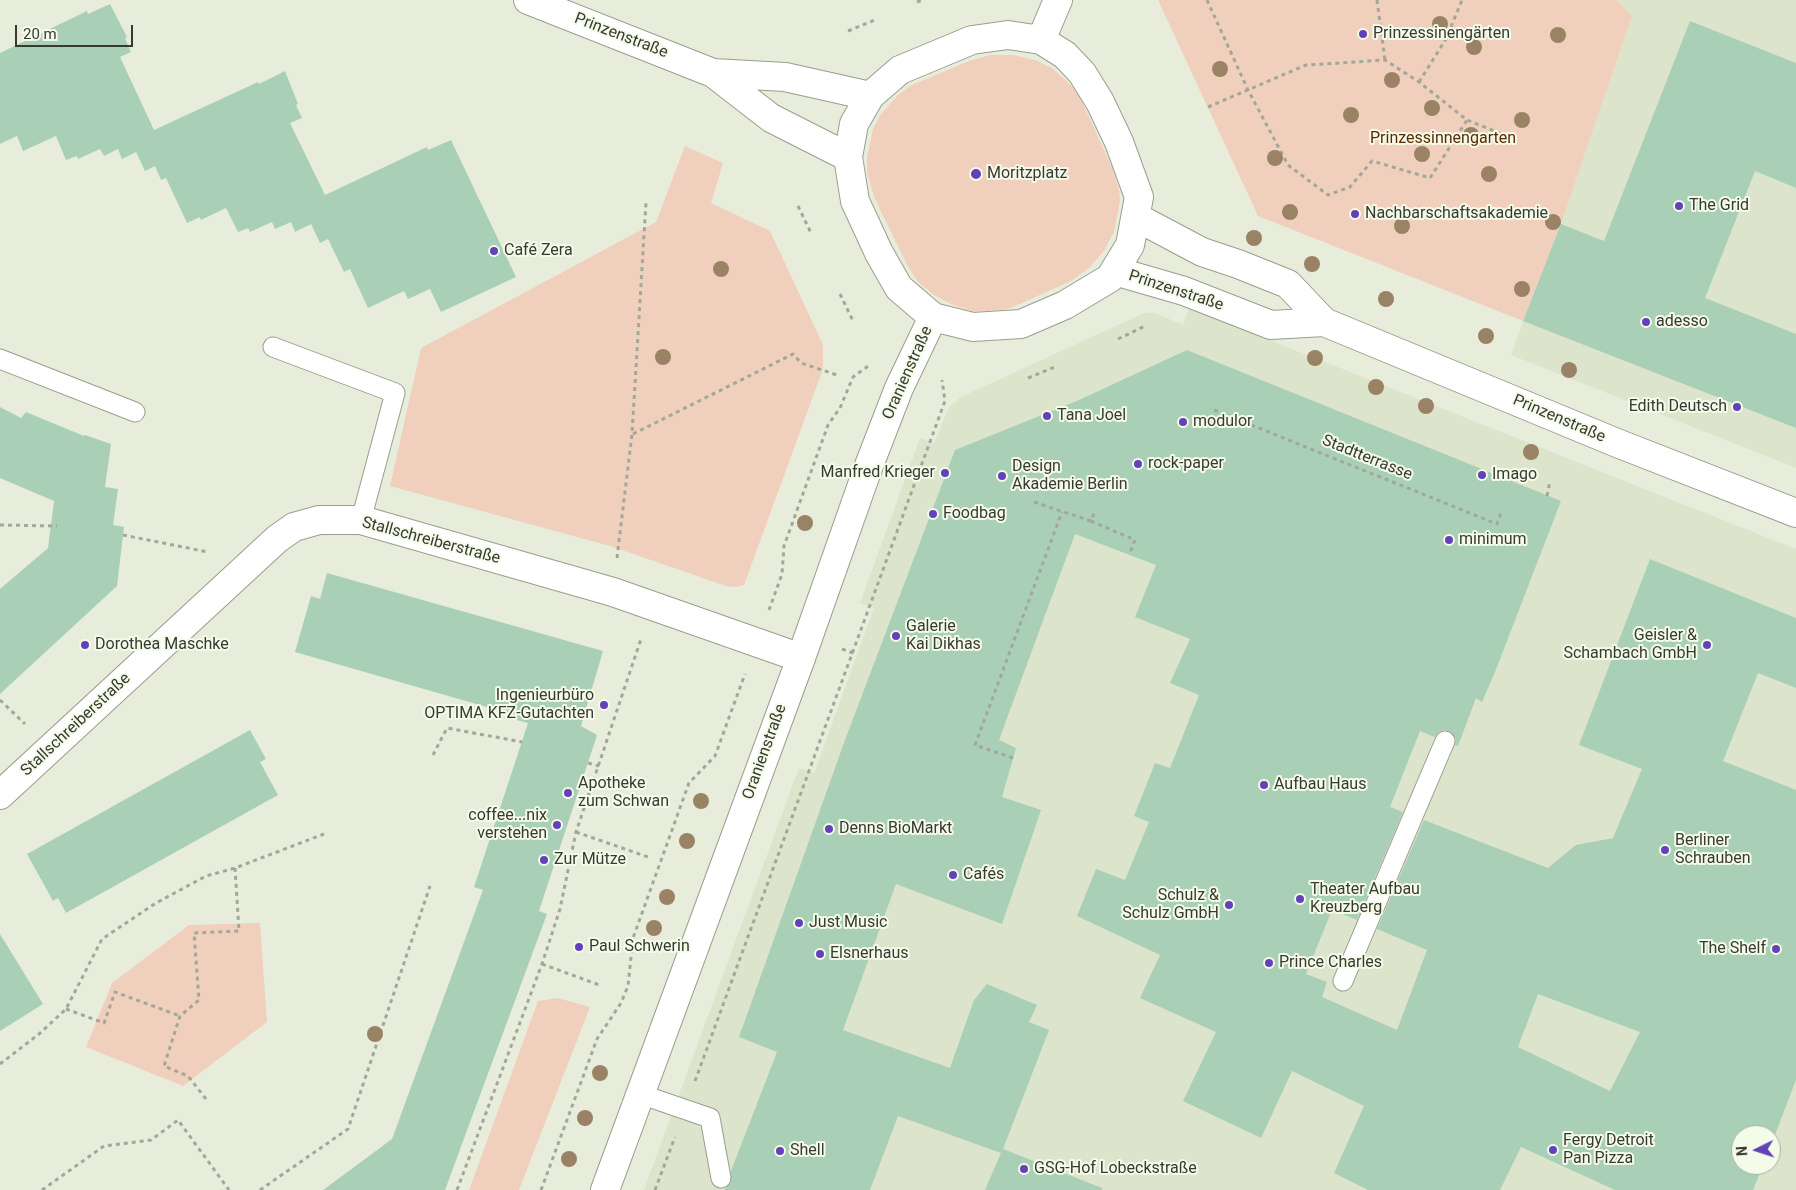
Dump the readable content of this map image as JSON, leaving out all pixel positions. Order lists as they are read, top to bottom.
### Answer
{
  "streets": {
    "main road": ["Prinzenstraße", "Oranienstraße", "Stallschreiberstraße"],
    "path": ["Stadtterrasse"]
  },
  "crossings": [
    ["Oranienstraße", "Stallschreiberstraße"]
  ],
  "parks": ["Prinzessinnengarten"],
  "places": [
    "Prinzessinengärten",
    "Moritzplatz",
    "The Grid",
    "Nachbarschaftsakademie",
    "Café Zera",
    "adesso",
    "Edith Deutsch",
    "Tana Joel",
    "modulor",
    "rock-paper",
    "Manfred Krieger",
    "Imago",
    "Design Akademie Berlin",
    "Foodbag",
    "minimum",
    "Galerie Kai Dikhas",
    "Dorothea Maschke",
    "Geisler & Schambach GmbH",
    "Ingenieurbüro OPTIMA KFZ-Gutachten",
    "Aufbau Haus",
    "Apotheke zum Schwan",
    "coffee...nix verstehen",
    "Denns BioMarkt",
    "Berliner Schrauben",
    "Zur Mütze",
    "Cafés",
    "Theater Aufbau Kreuzberg",
    "Schulz & Schulz GmbH",
    "Just Music",
    "Paul Schwerin",
    "The Shelf",
    "Elsnerhaus",
    "Prince Charles",
    "Fergy Detroit Pan Pizza",
    "Shell",
    "GSG-Hof Lobeckstraße"
  ],
  "scale_bar": "20 m",
  "north": "left"
}
